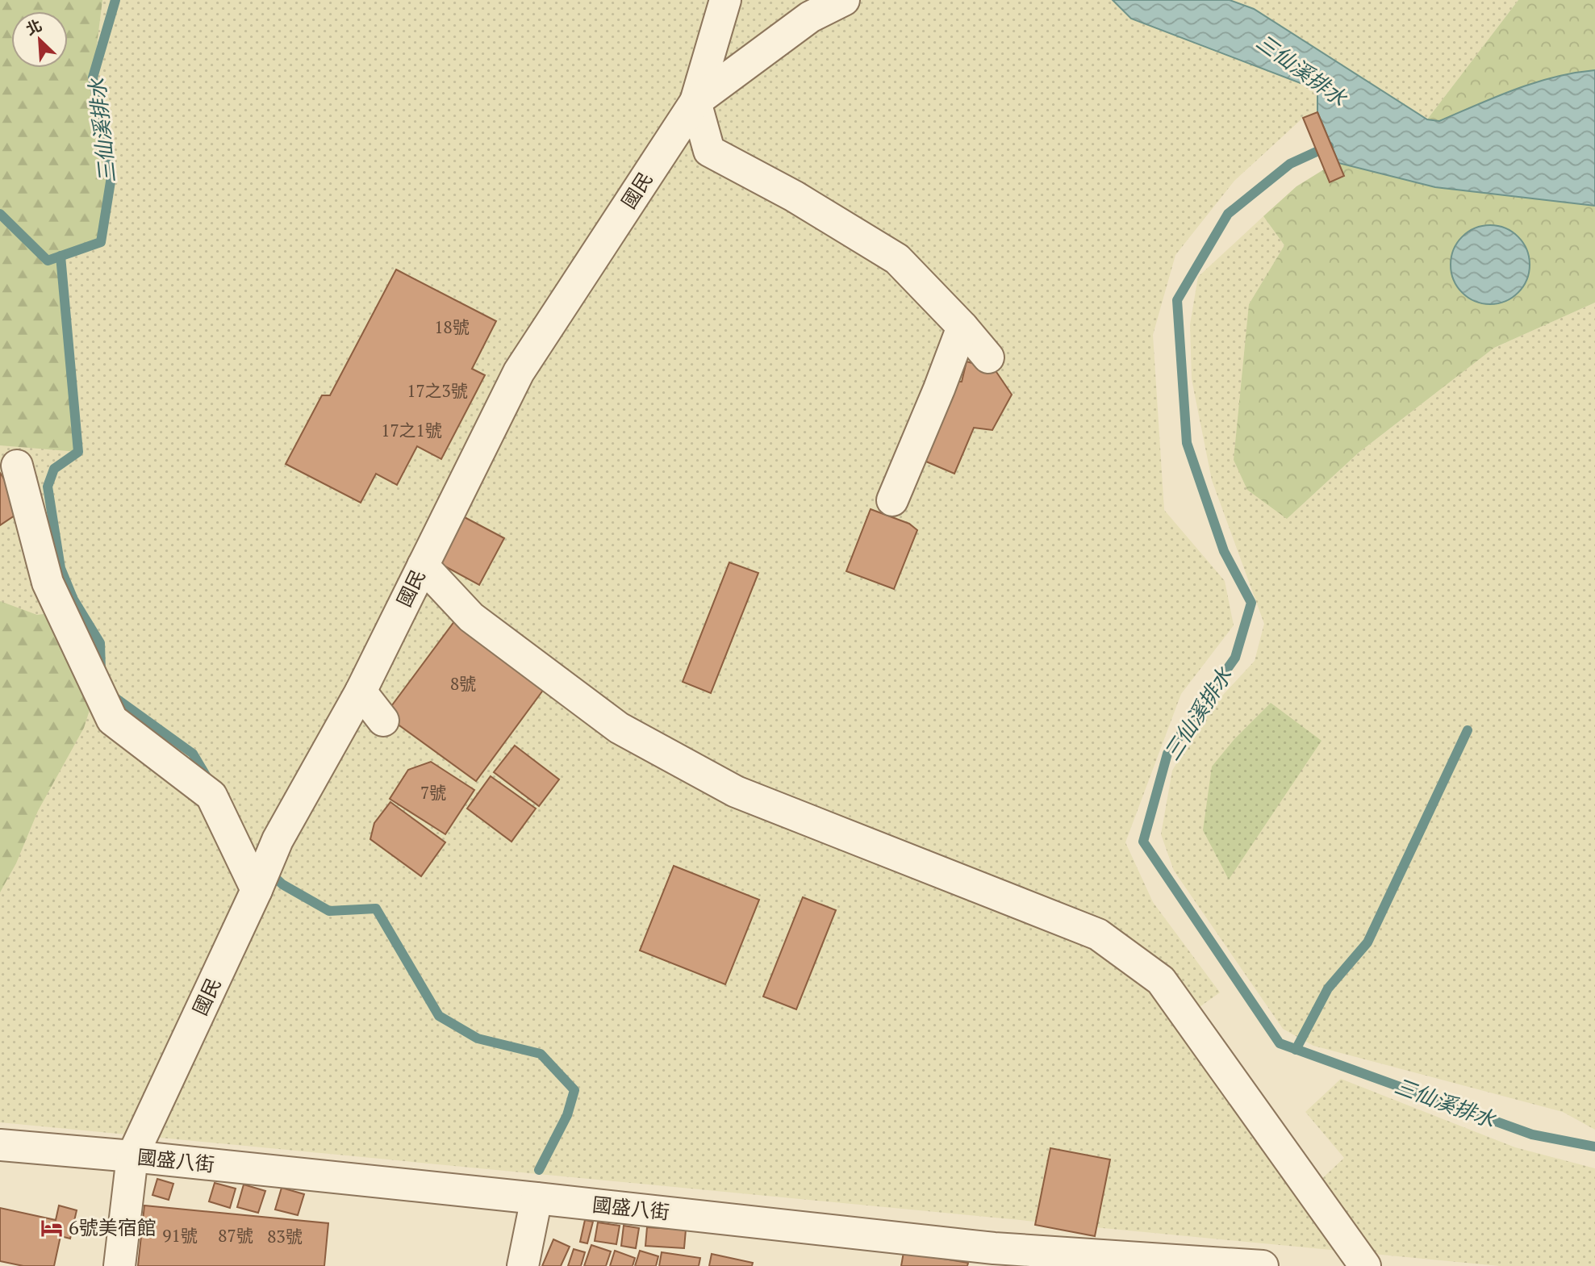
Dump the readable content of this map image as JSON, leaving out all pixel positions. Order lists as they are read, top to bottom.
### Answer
{
  "streets": {
    "street": ["國民", "國盛八街"]
  },
  "crossings": [
    ["國民", "國盛八街"]
  ],
  "water": ["三仙溪排水"],
  "places": {
    "hotel": ["6號美宿館"]
  },
  "house_numbers": [
    "18號",
    "17之3號",
    "17之1號",
    "8號",
    "7號",
    "91號",
    "87號",
    "83號"
  ],
  "north": "top left"
}
